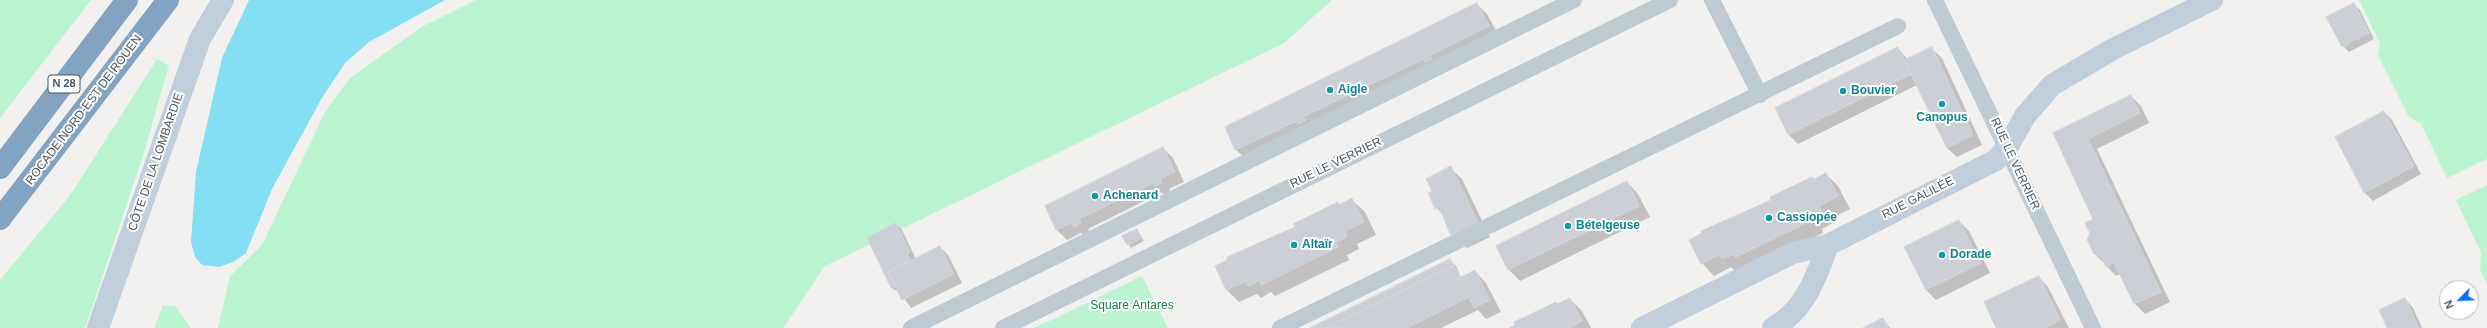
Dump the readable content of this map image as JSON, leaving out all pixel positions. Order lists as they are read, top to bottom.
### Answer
{
  "streets": {
    "highway": ["N 28", "ROCADE NORD-EST DE ROUEN"],
    "street": ["CÔTE DE LA LOMBARDIE", "RUE LE VERRIER", "RUE GALILÉE"]
  },
  "crossings": [
    ["RUE LE VERRIER", "RUE GALILÉE"]
  ],
  "parks": ["Square Antares"],
  "places": [
    "Aigle",
    "Bouvier",
    "Canopus",
    "Achenard",
    "Cassiopée",
    "Bételgeuse",
    "Altaïr",
    "Dorade"
  ],
  "north": "bottom left"
}
